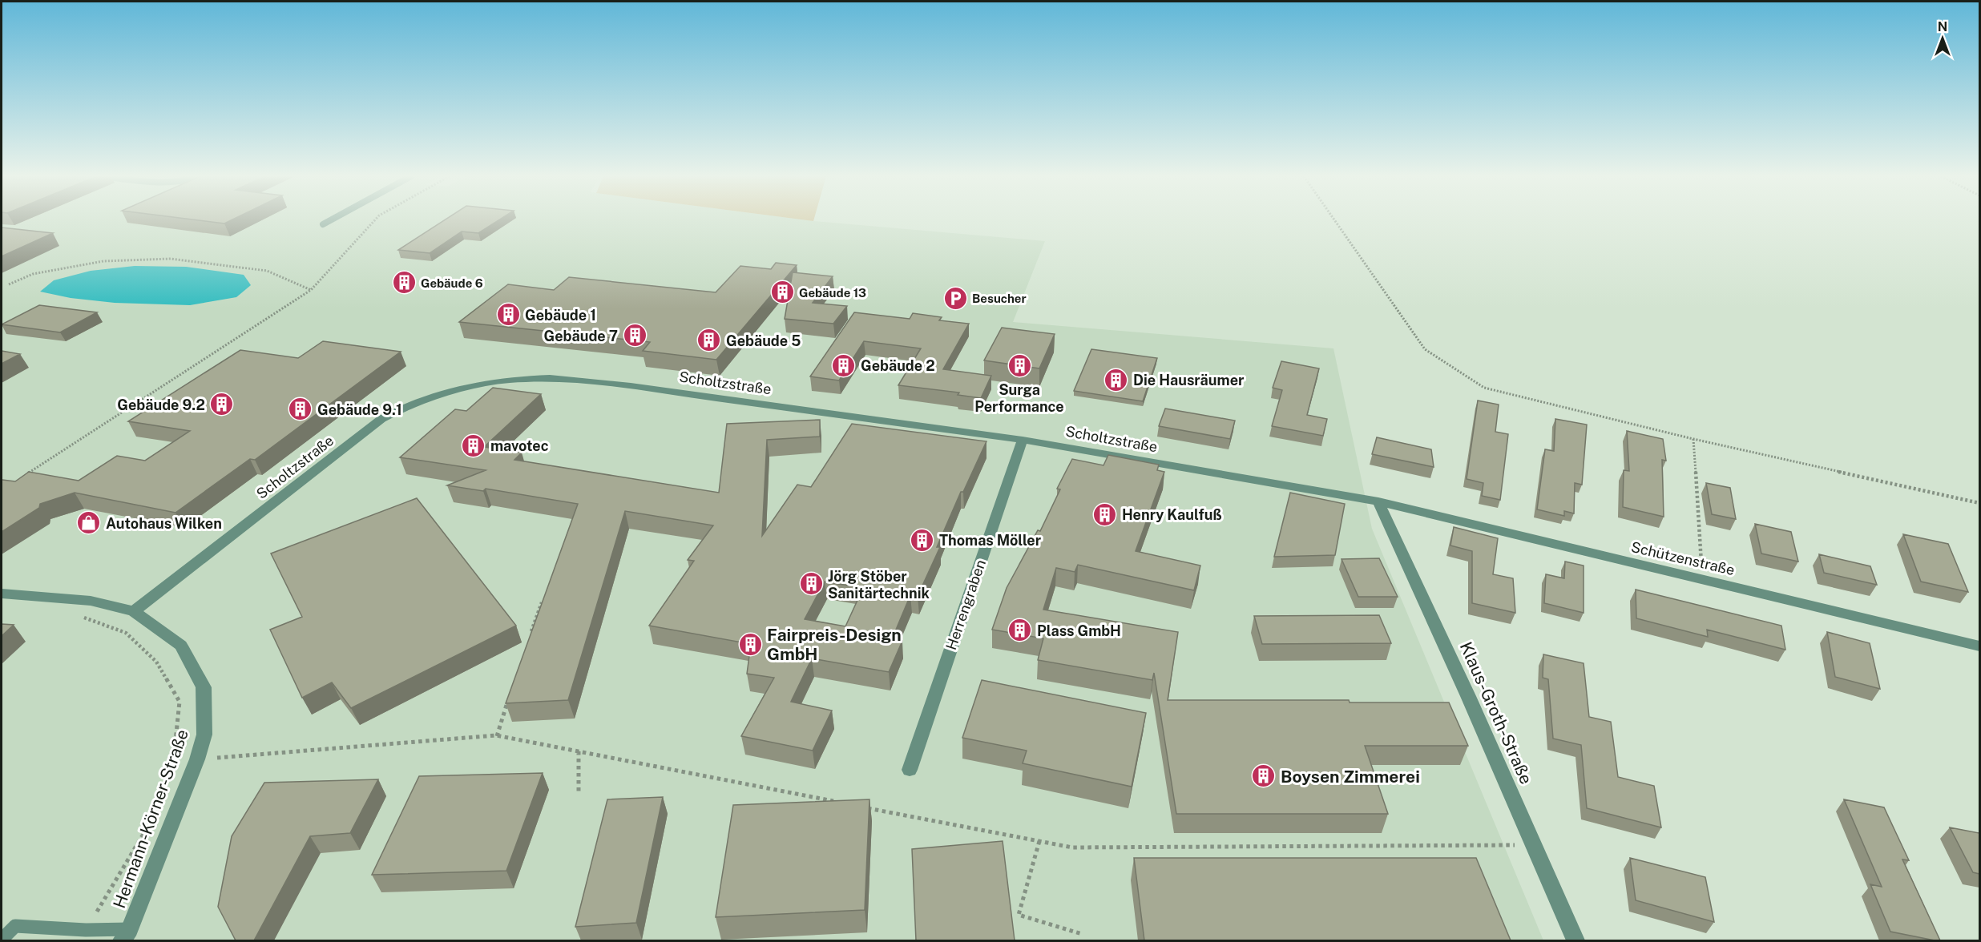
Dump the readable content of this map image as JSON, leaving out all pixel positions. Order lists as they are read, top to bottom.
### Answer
{
  "streets": {
    "street": [
      "Scholtzstraße",
      "Schützenstraße",
      "Herrengraben",
      "Klaus-Groth-Straße",
      "Hermann-Körner-Straße"
    ]
  },
  "crossings": [
    ["Scholtzstraße", "Schützenstraße"],
    ["Scholtzstraße", "Herrengraben"],
    ["Scholtzstraße", "Klaus-Groth-Straße"],
    ["Scholtzstraße", "Hermann-Körner-Straße"],
    ["Schützenstraße", "Klaus-Groth-Straße"]
  ],
  "places": {
    "building": [
      "Gebäude 6",
      "Gebäude 13",
      "Gebäude 1",
      "Gebäude 7",
      "Gebäude 5",
      "Gebäude 2",
      "Surga Performance",
      "Die Hausräumer",
      "Gebäude 9.2",
      "Gebäude 9.1",
      "mavotec",
      "Henry Kaulfuß",
      "Thomas Möller",
      "Jörg Stöber Sanitärtechnik",
      "Plass GmbH",
      "Fairpreis-Design GmbH",
      "Boysen Zimmerei"
    ],
    "parking": ["Besucher"],
    "shop": ["Autohaus Wilken"]
  },
  "north": "top"
}
